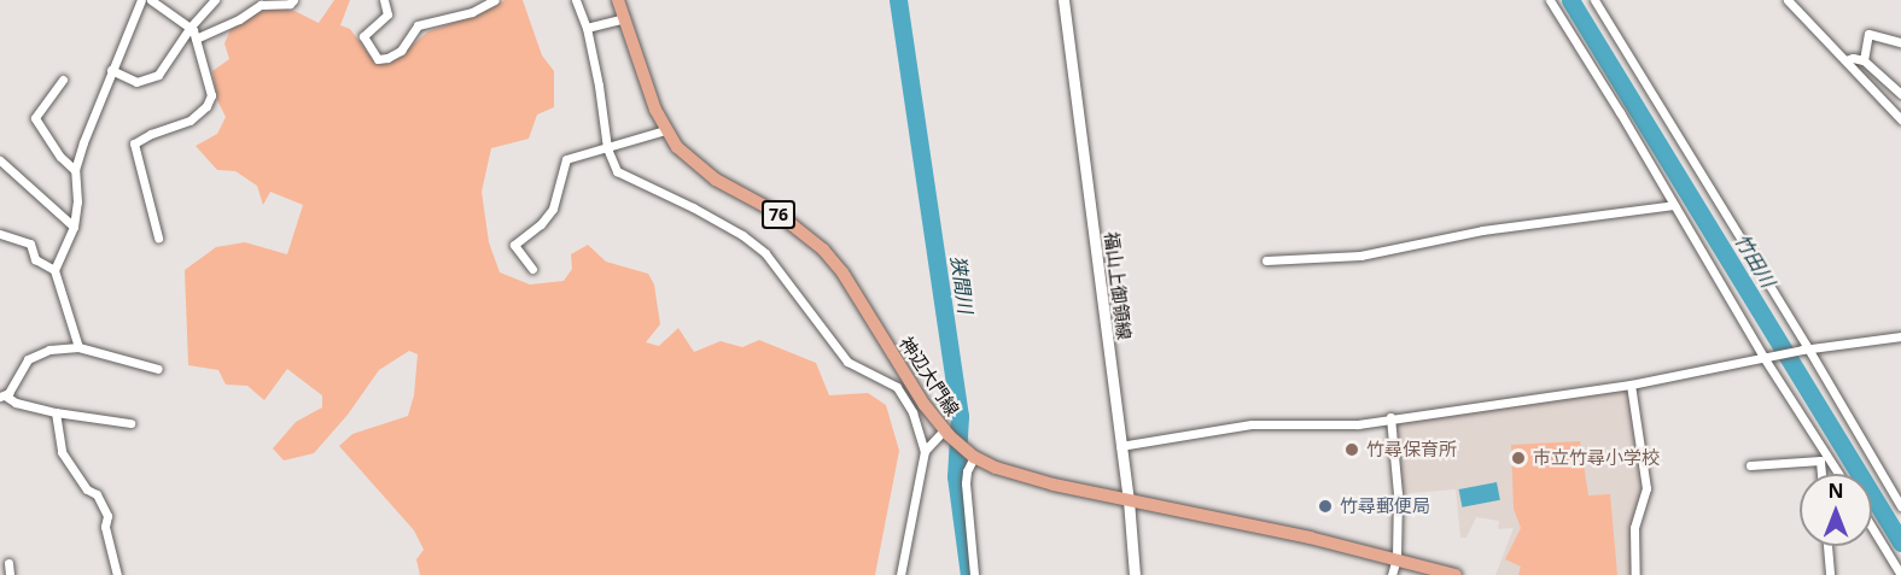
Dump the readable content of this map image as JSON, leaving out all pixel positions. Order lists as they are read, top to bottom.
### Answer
{
  "streets": {
    "main road": ["76", "福山上御領線", "神辺大門線"]
  },
  "crossings": [
    ["福山上御領線", "神辺大門線"]
  ],
  "water": ["竹田川", "狭間川"],
  "places": ["竹尋保育所", "市立竹尋小学校", "竹尋郵便局"],
  "north": "top"
}
